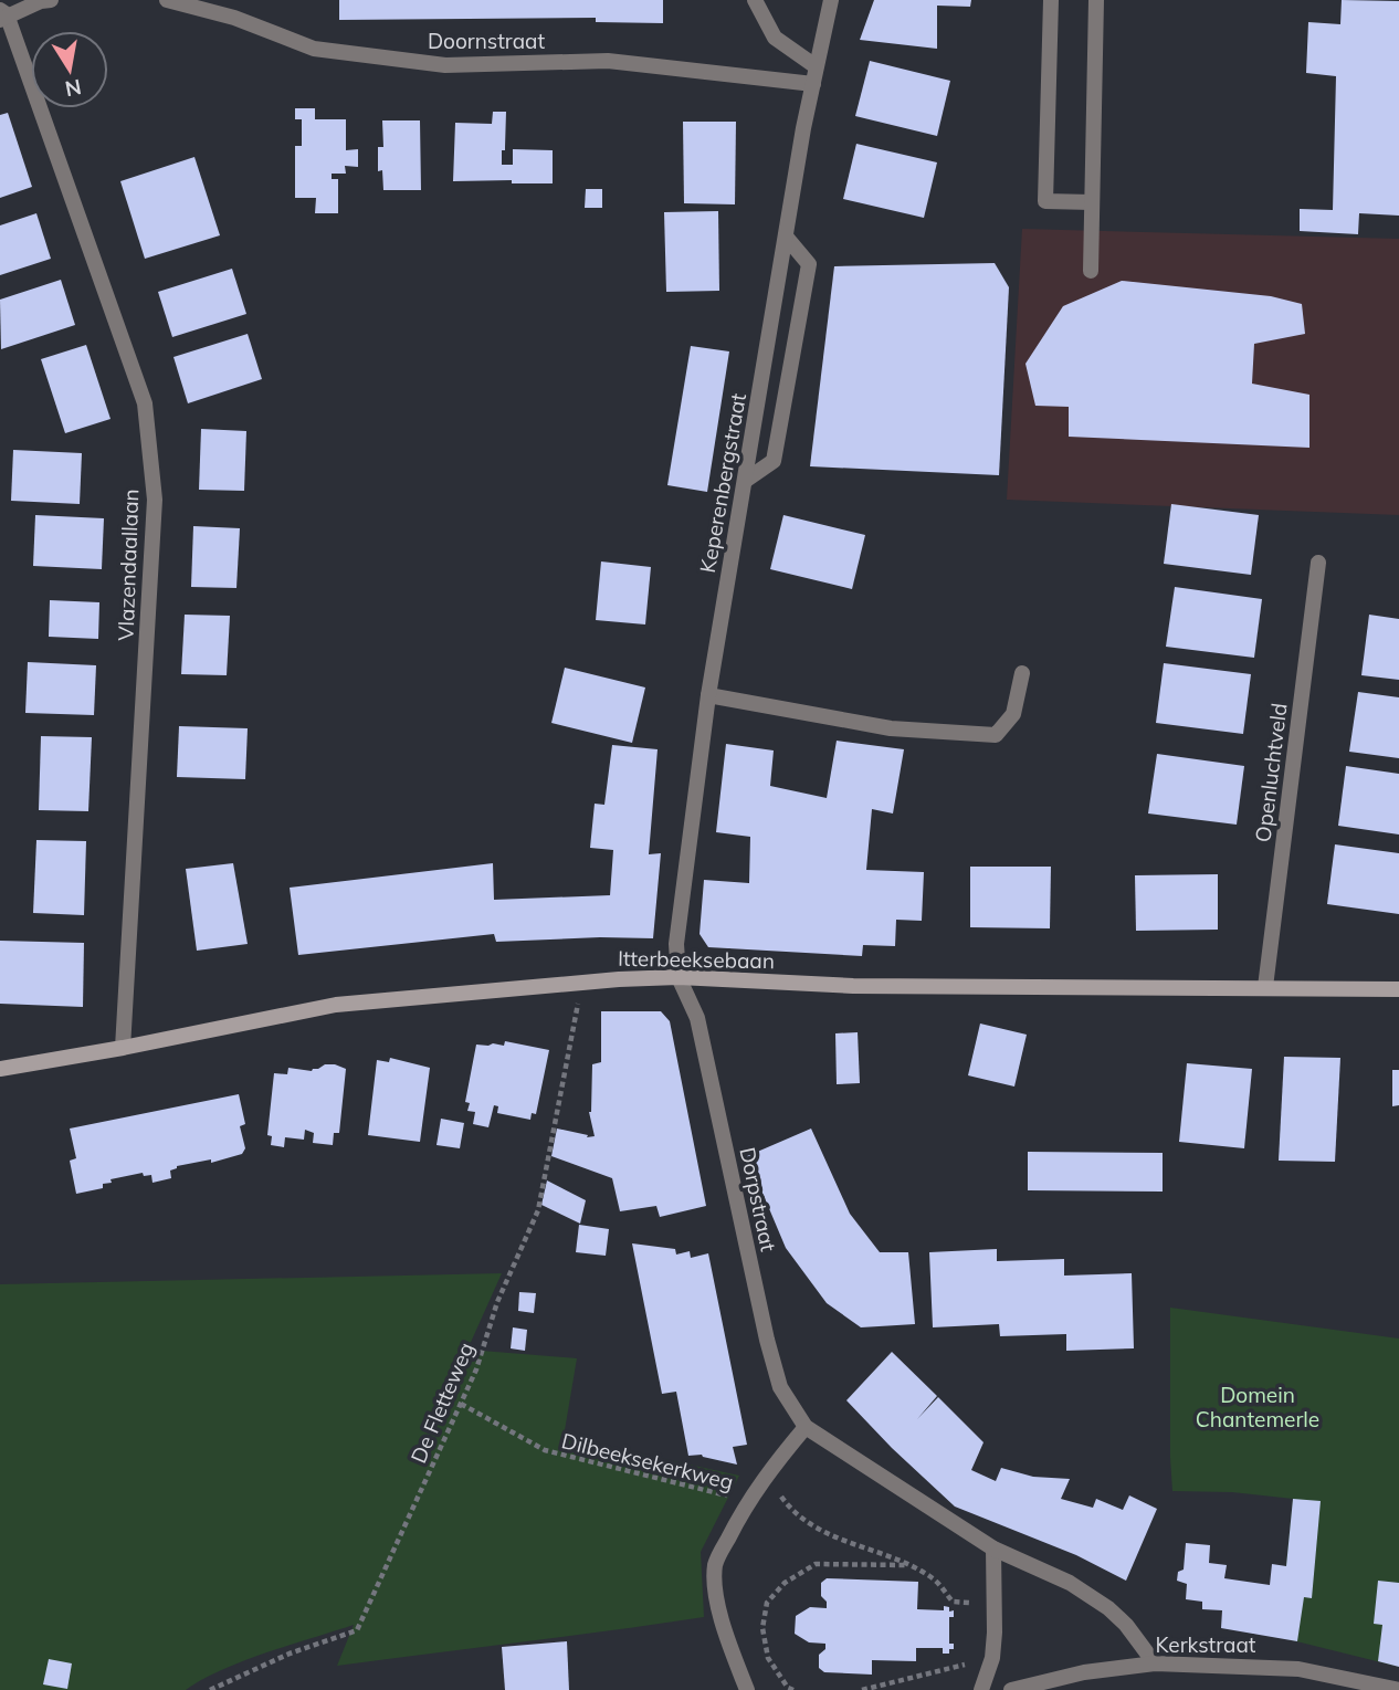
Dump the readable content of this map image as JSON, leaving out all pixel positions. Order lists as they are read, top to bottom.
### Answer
{
  "streets": {
    "main road": ["Itterbeeksebaan"],
    "street": [
      "Doornstraat",
      "Keperenbergstraat",
      "Vlazendaallaan",
      "Openluchtveld",
      "Dorpstraat",
      "Kerkstraat"
    ],
    "path": ["De Fletteweg", "Dilbeeksekerkweg"]
  },
  "crossings": [
    ["Doornstraat", "Keperenbergstraat"],
    ["Keperenbergstraat", "Itterbeeksebaan"],
    ["Keperenbergstraat", "Dorpstraat"],
    ["Vlazendaallaan", "Itterbeeksebaan"],
    ["Openluchtveld", "Itterbeeksebaan"],
    ["Itterbeeksebaan", "Dorpstraat"],
    ["Itterbeeksebaan", "De Fletteweg"],
    ["Dorpstraat", "Kerkstraat"],
    ["De Fletteweg", "Dilbeeksekerkweg"]
  ],
  "parks": ["Domein Chantemerle"],
  "north": "bottom"
}
